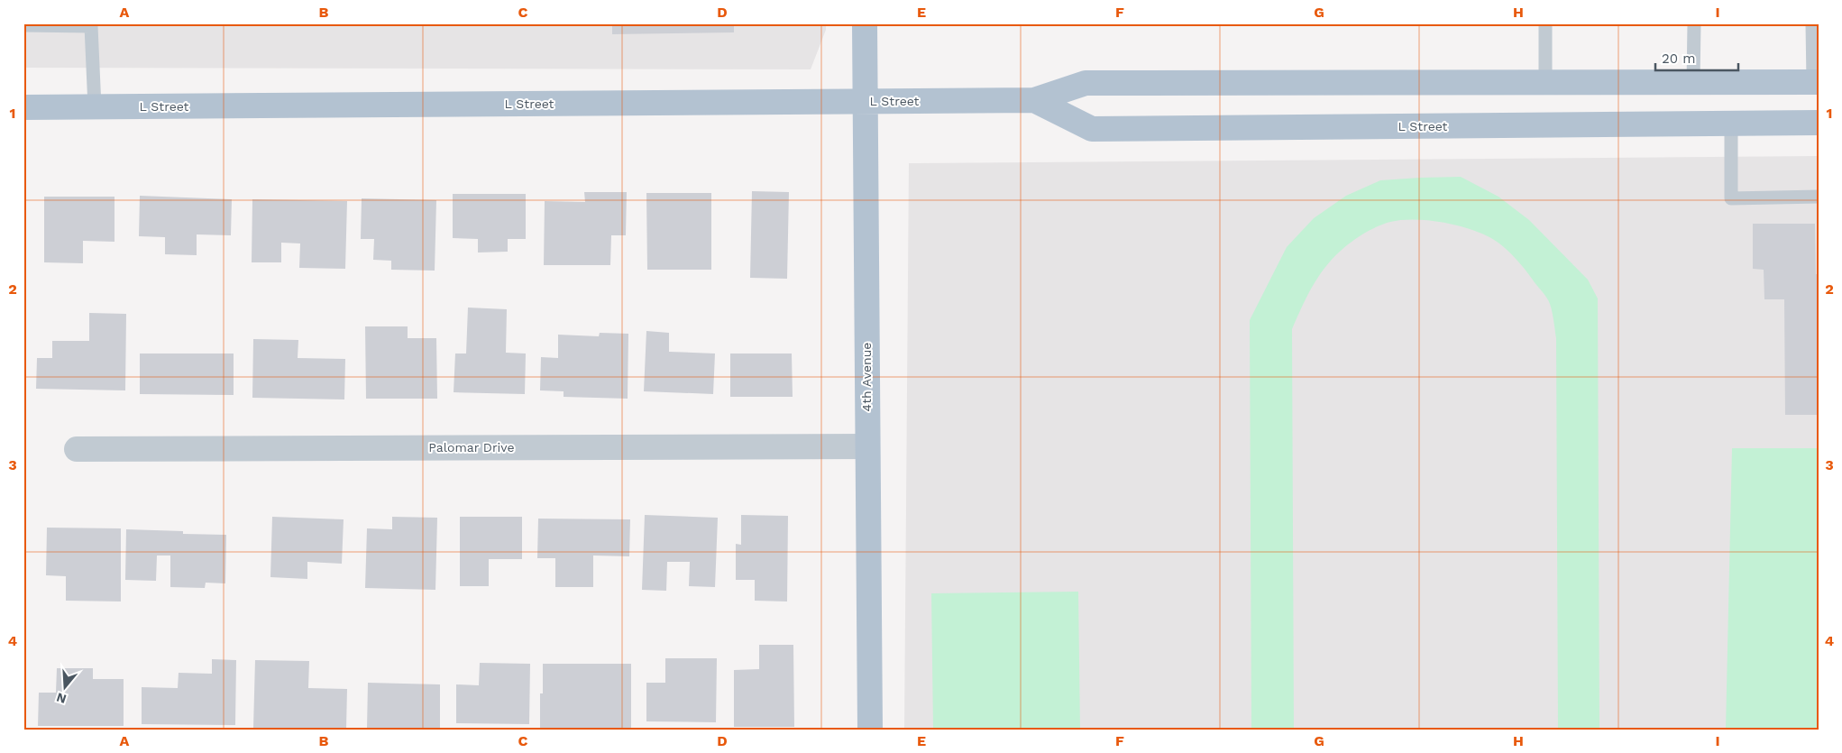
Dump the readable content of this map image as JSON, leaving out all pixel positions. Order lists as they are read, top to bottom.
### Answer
{
  "streets": {
    "main road": ["L Street", "4th Avenue"],
    "street": ["Palomar Drive"]
  },
  "crossings": [
    ["L Street", "4th Avenue"],
    ["4th Avenue", "Palomar Drive"]
  ],
  "scale_bar": "20 m",
  "north": "bottom",
  "grid": {
    "columns": [
      "A",
      "B",
      "C",
      "D",
      "E",
      "F",
      "G",
      "H",
      "I"
    ],
    "rows": [
      "1",
      "2",
      "3",
      "4"
    ]
  }
}
